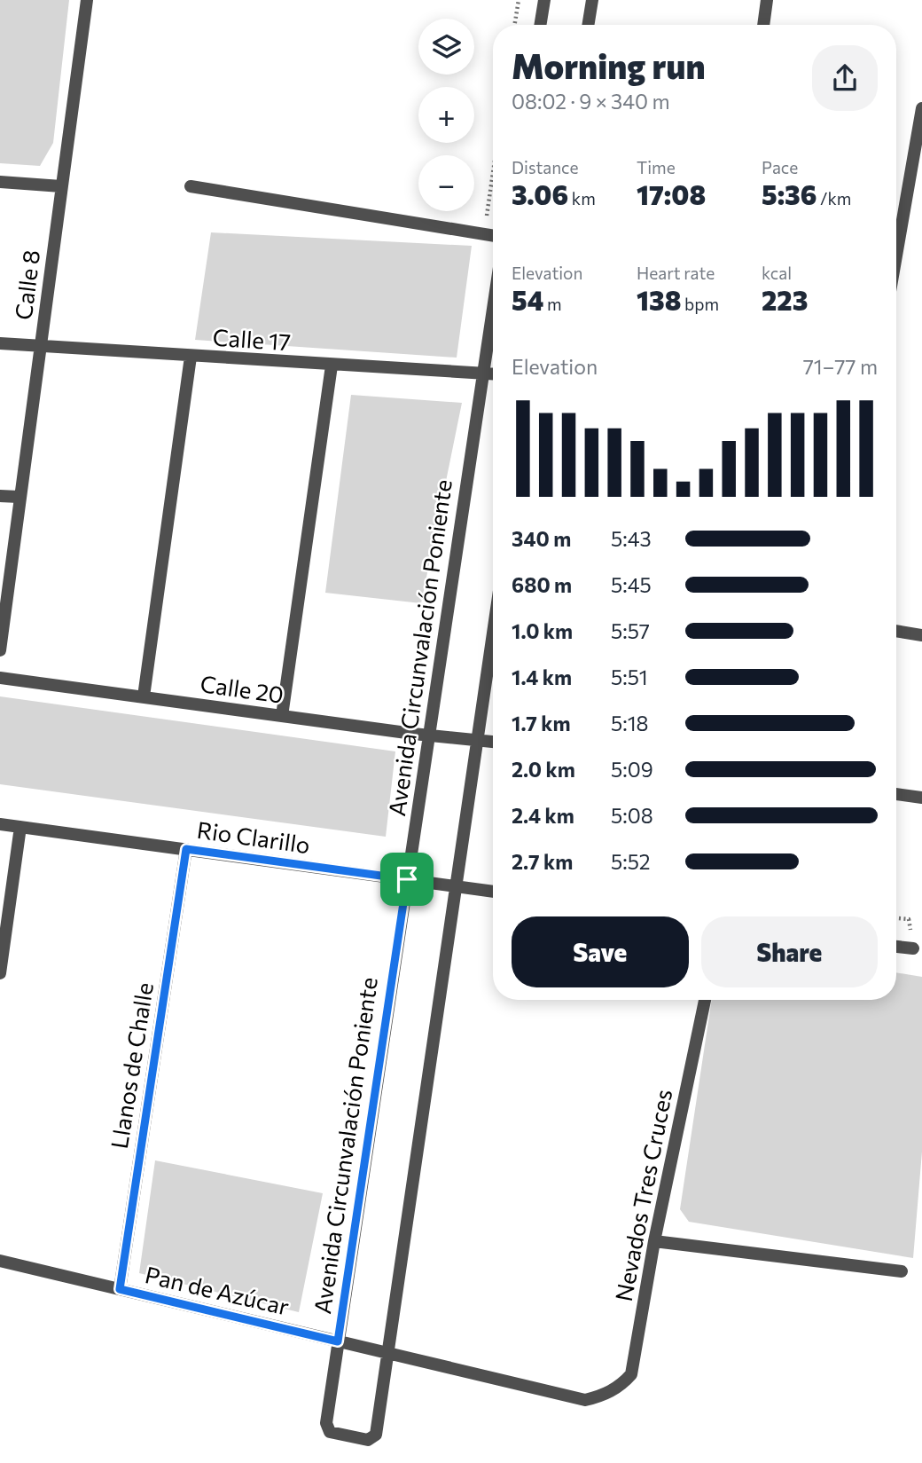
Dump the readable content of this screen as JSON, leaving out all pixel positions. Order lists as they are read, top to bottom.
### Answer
{
  "streets": {
    "street": [
      "Calle 8",
      "Calle 17",
      "Avenida Circunvalación Poniente",
      "Calle 20",
      "Rio Clarillo",
      "Llanos de Challe",
      "Nevados Tres Cruces",
      "Pan de Azúcar"
    ]
  },
  "crossings": [
    ["Calle 8", "Calle 17"],
    ["Calle 17", "Avenida Circunvalación Poniente"],
    ["Avenida Circunvalación Poniente", "Calle 20"],
    ["Avenida Circunvalación Poniente", "Rio Clarillo"],
    ["Avenida Circunvalación Poniente", "Pan de Azúcar"],
    ["Rio Clarillo", "Llanos de Challe"],
    ["Llanos de Challe", "Pan de Azúcar"],
    ["Nevados Tres Cruces", "Pan de Azúcar"]
  ],
  "page": {
    "map_buttons": ["+", "−"],
    "heading": ["Morning run", "08:02 · 9 × 340 m"],
    "stats": [
      ["Distance", "3.06 km"],
      ["Time", "17:08"],
      ["Pace", "5:36 /km"],
      ["Elevation", "54 m"],
      ["Heart rate", "138 bpm"],
      ["kcal", "223"]
    ],
    "chart": ["Elevation", "71–77 m"],
    "list": [
      {
        "name": "340 m",
        "note": "5:43"
      },
      {
        "name": "680 m",
        "note": "5:45"
      },
      {
        "name": "1.0 km",
        "note": "5:57"
      },
      {
        "name": "1.4 km",
        "note": "5:51"
      },
      {
        "name": "1.7 km",
        "note": "5:18"
      },
      {
        "name": "2.0 km",
        "note": "5:09"
      },
      {
        "name": "2.4 km",
        "note": "5:08"
      },
      {
        "name": "2.7 km",
        "note": "5:52"
      }
    ],
    "buttons": ["Save", "Share"]
  }
}
